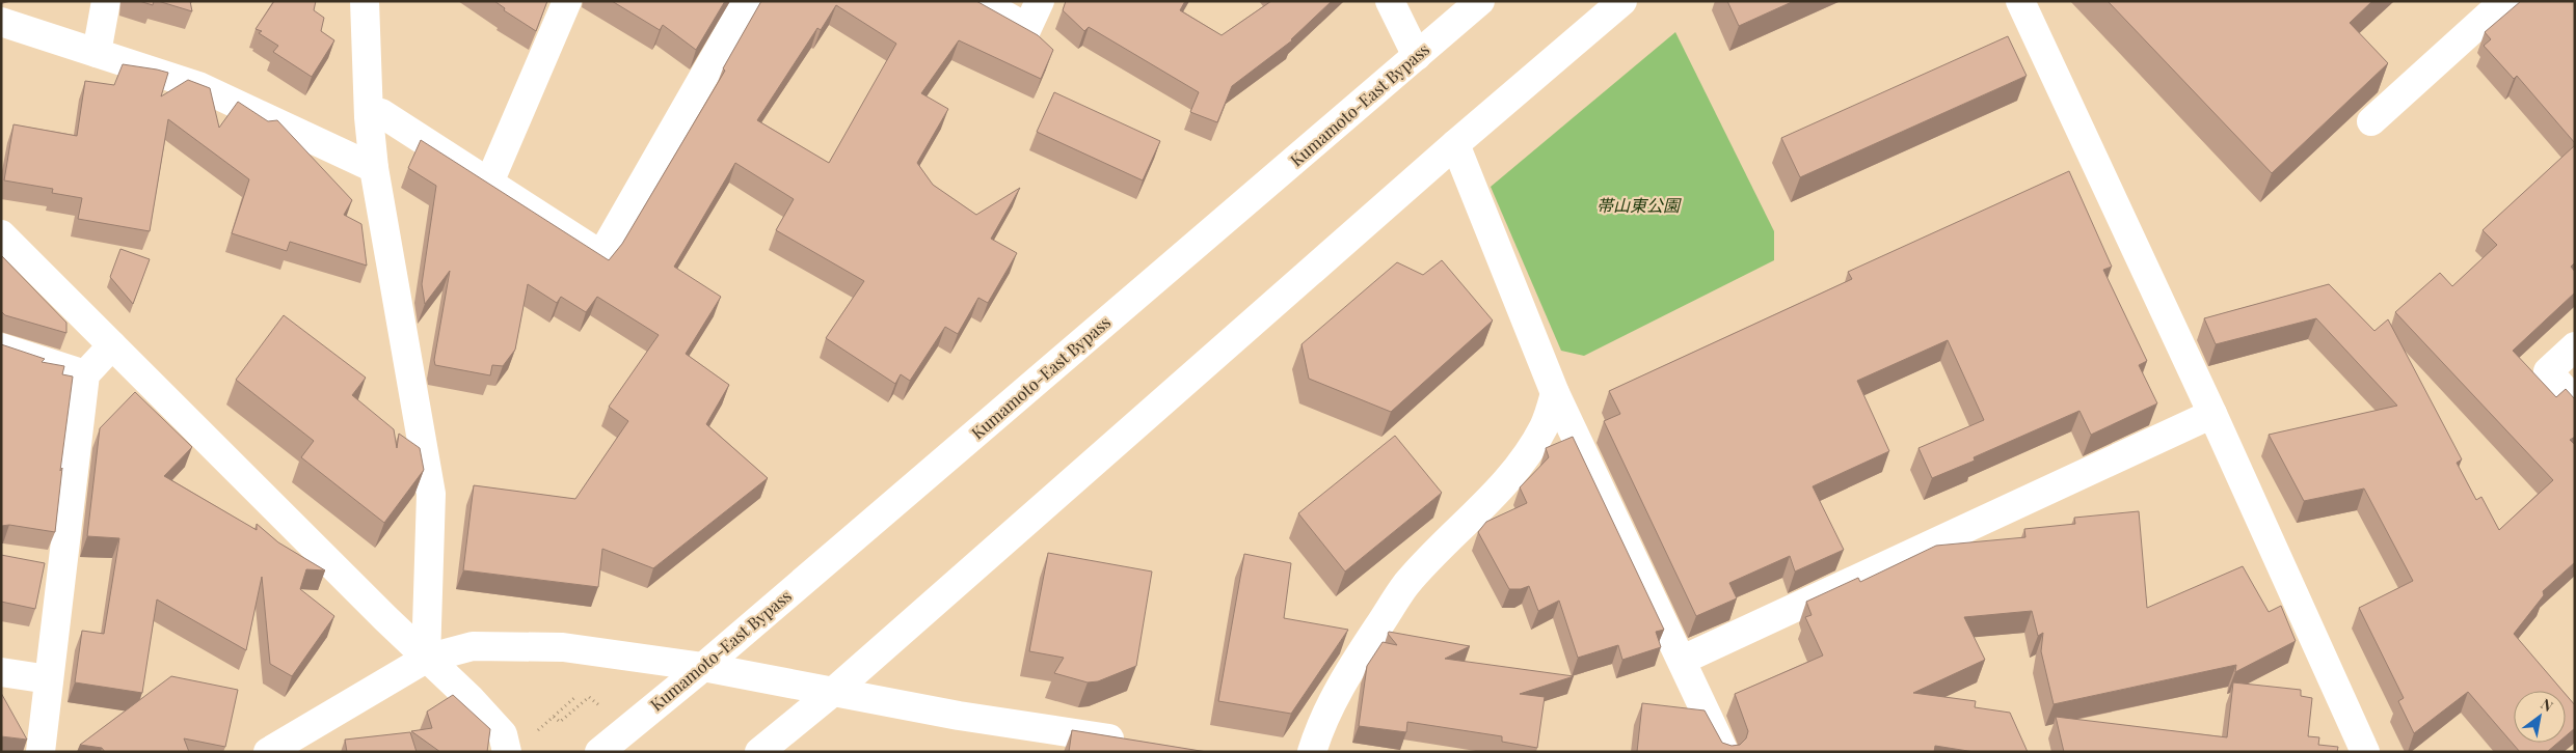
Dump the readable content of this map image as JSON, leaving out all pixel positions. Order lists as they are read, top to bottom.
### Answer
{
  "streets": {
    "main road": ["Kumamoto-East Bypass"]
  },
  "parks": ["帯山東公園"],
  "north": "top right"
}
